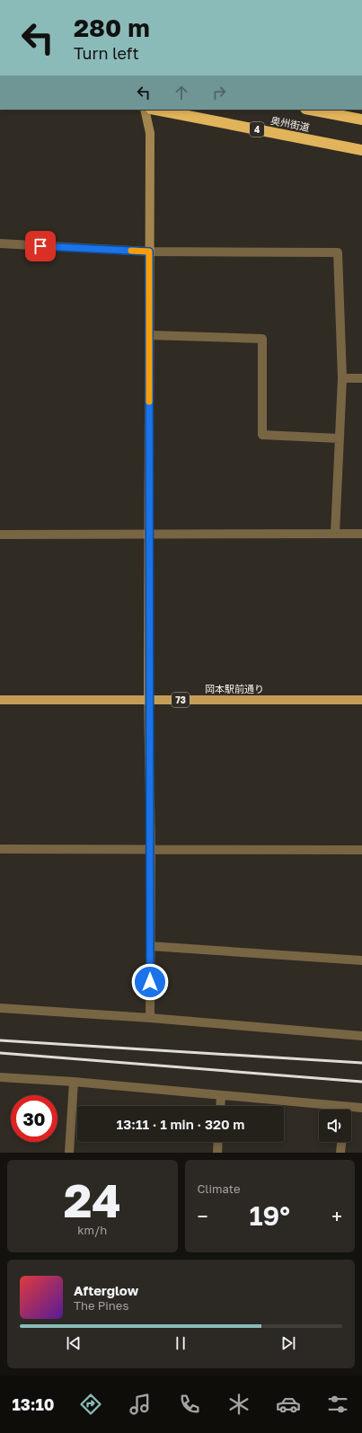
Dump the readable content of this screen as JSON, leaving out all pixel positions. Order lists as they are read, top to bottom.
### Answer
{
  "streets": {
    "highway": ["奥州街道", "4"],
    "main road": ["岡本駅前通り", "73"]
  },
  "page": {
    "turn": ["280 m", "Turn left"],
    "limit": "30",
    "trip": "13:11 · 1 min · 320 m",
    "tile": [
      ["24", "km/h"],
      "Climate"
    ],
    "heat": ["−", "19°", "+"],
    "song": ["Afterglow", "The Pines"],
    "tabs": "13:10"
  }
}
